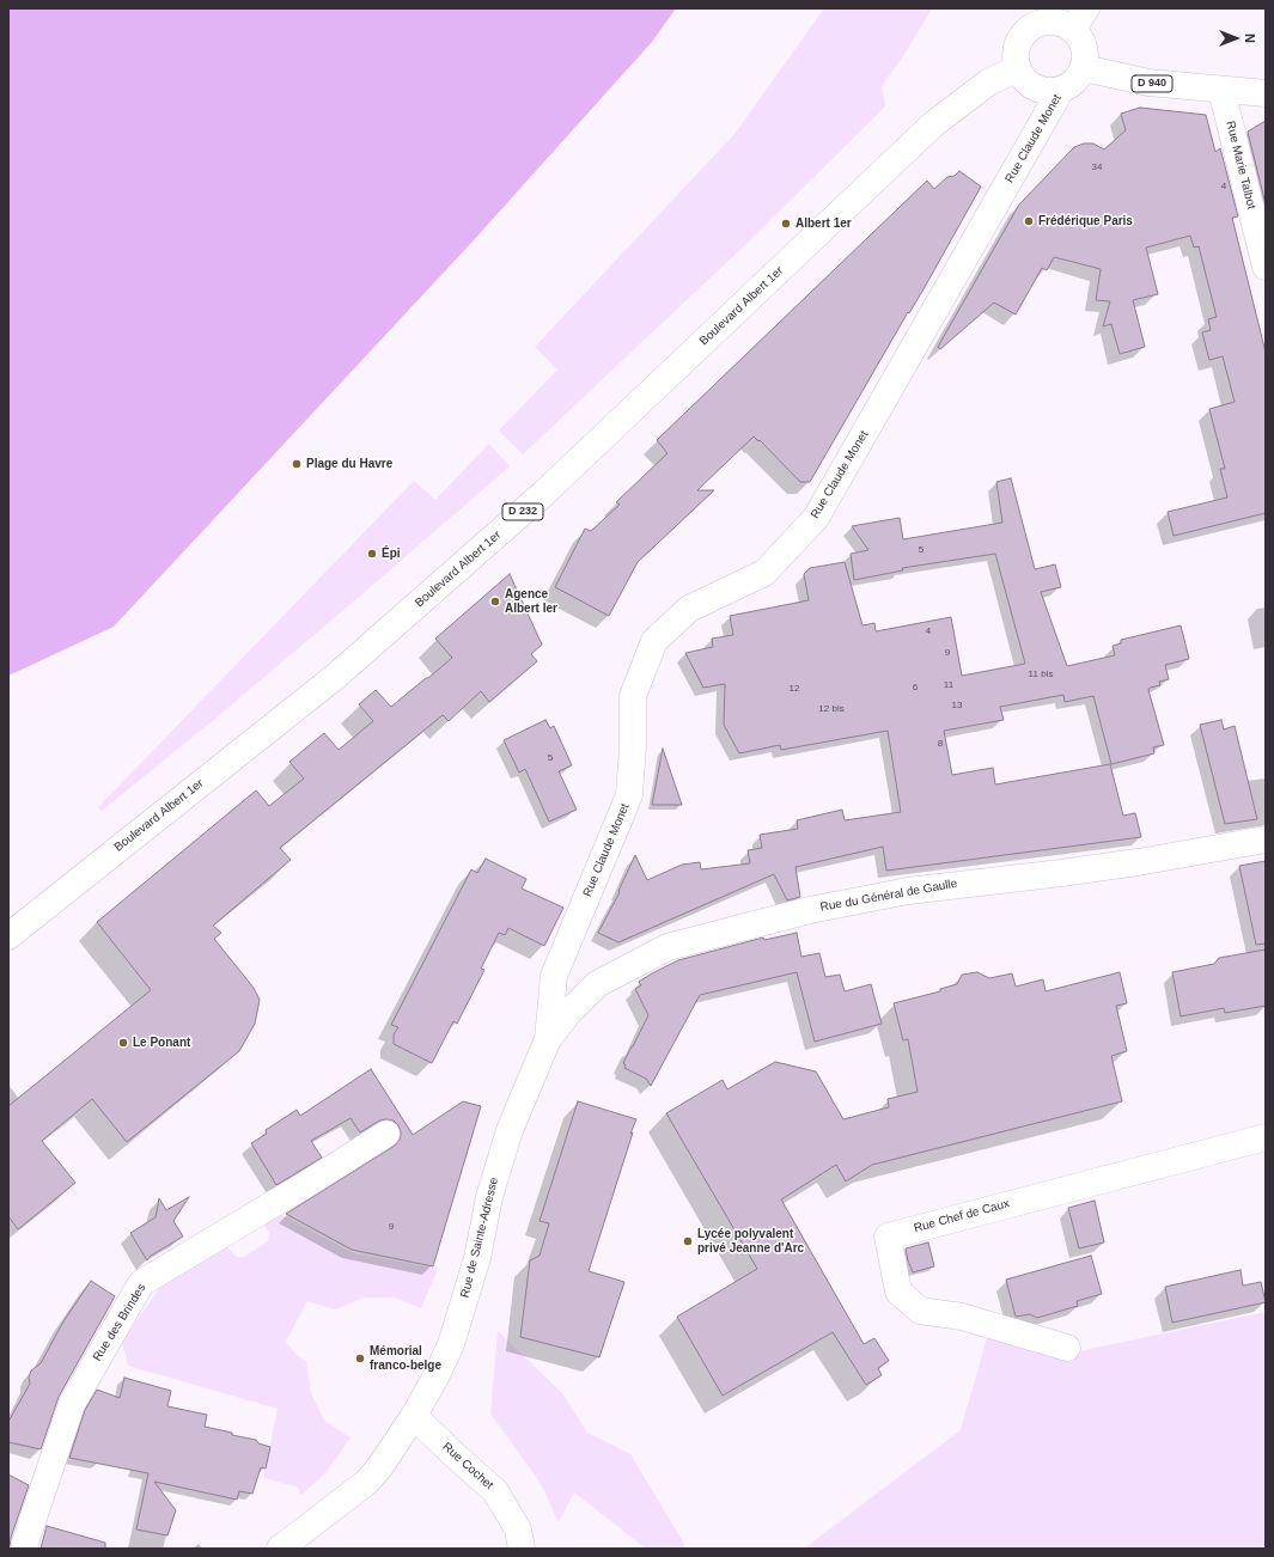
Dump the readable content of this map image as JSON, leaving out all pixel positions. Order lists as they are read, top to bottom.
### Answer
{
  "streets": {
    "main road": [
      "D 940",
      "Rue Claude Monet",
      "Rue Marie Talbot",
      "Boulevard Albert 1er",
      "D 232",
      "Rue du Général de Gaulle",
      "Rue Chef de Caux",
      "Rue de Sainte-Adresse",
      "Rue des Brindes",
      "Rue Cochet"
    ]
  },
  "crossings": [
    ["D 940", "Rue Claude Monet"],
    ["D 940", "Rue Marie Talbot"],
    ["D 940", "Boulevard Albert 1er"],
    ["Rue Claude Monet", "Boulevard Albert 1er"],
    ["Rue Claude Monet", "Rue du Général de Gaulle"],
    ["Rue Claude Monet", "Rue de Sainte-Adresse"],
    ["Rue du Général de Gaulle", "Rue de Sainte-Adresse"],
    ["Rue de Sainte-Adresse", "Rue Cochet"]
  ],
  "places": [
    "Frédérique Paris",
    "Albert 1er",
    "Plage du Havre",
    "Épi",
    "Agence Albert Ier",
    "Le Ponant",
    "Lycée polyvalent privé Jeanne d'Arc",
    "Mémorial franco-belge"
  ],
  "house_numbers": [
    "34",
    "4",
    "5",
    "4",
    "9",
    "11 bis",
    "11",
    "6",
    "12",
    "13",
    "12 bis",
    "8",
    "5",
    "9"
  ],
  "north": "right"
}
